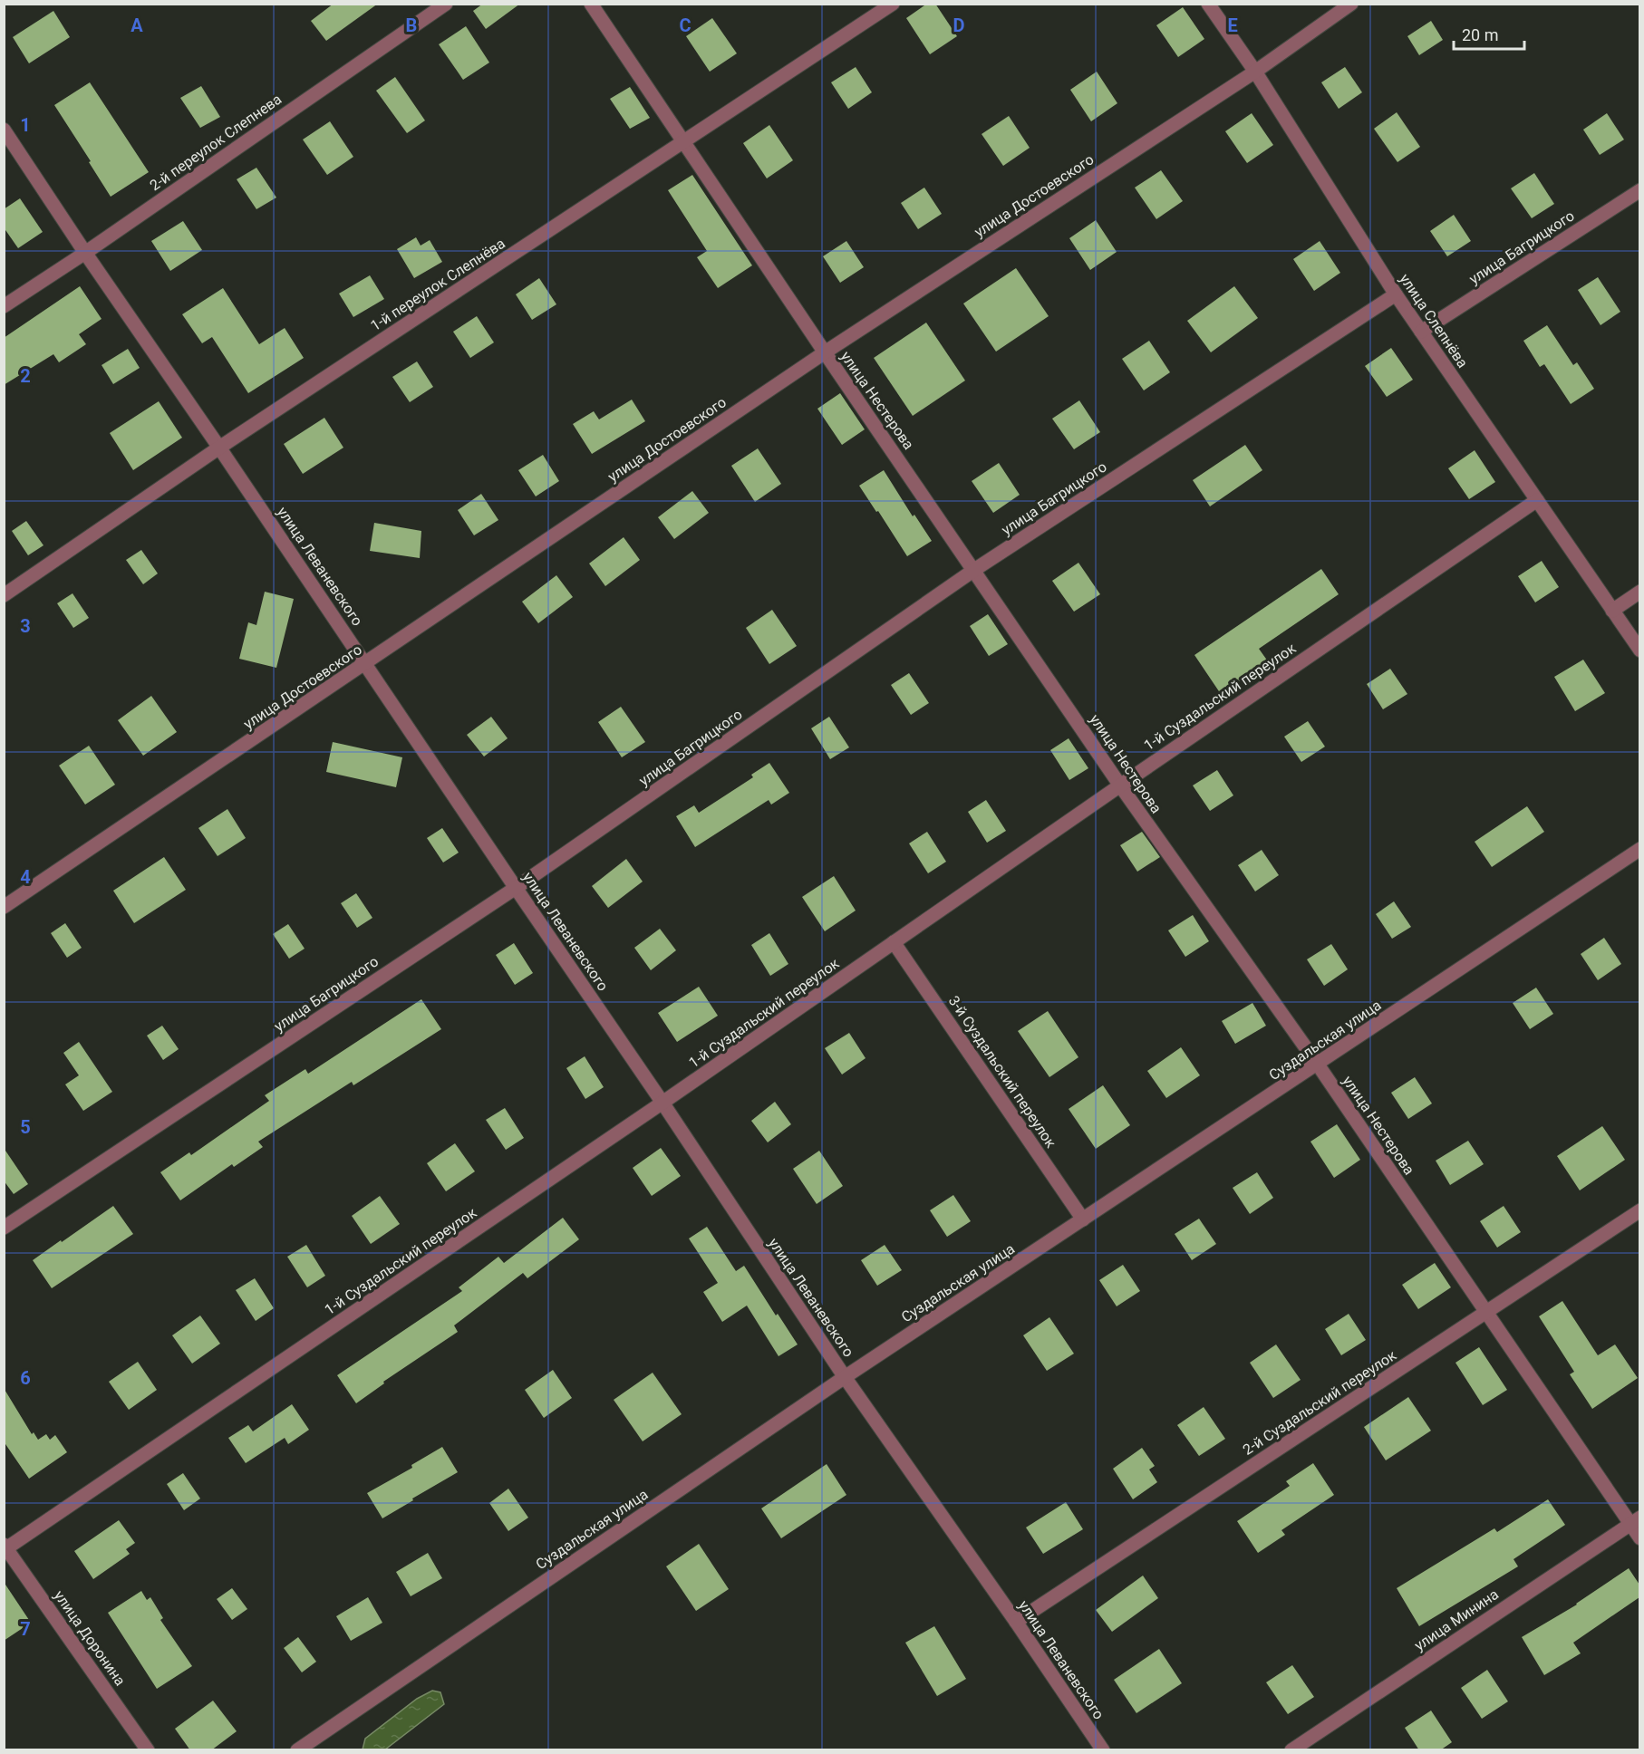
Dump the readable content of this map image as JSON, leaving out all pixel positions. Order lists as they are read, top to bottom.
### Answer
{
  "streets": {
    "street": [
      "2-й переулок Слепнева",
      "улица Достоевского",
      "улица Багрицкого",
      "1-й переулок Слепнёва",
      "улица Слепнёва",
      "улица Нестерова",
      "улица Леваневского",
      "1-й Суздальский переулок",
      "Суздальская улица",
      "3-й Суздальский переулок",
      "2-й Суздальский переулок",
      "улица Минина",
      "улица Доронина"
    ]
  },
  "crossings": [
    ["2-й переулок Слепнева", "улица Леваневского"],
    ["улица Достоевского", "улица Слепнёва"],
    ["улица Достоевского", "улица Нестерова"],
    ["улица Достоевского", "улица Леваневского"],
    ["улица Багрицкого", "улица Слепнёва"],
    ["улица Багрицкого", "улица Нестерова"],
    ["улица Багрицкого", "улица Леваневского"],
    ["1-й переулок Слепнёва", "улица Нестерова"],
    ["1-й переулок Слепнёва", "улица Леваневского"],
    ["улица Слепнёва", "1-й Суздальский переулок"],
    ["улица Нестерова", "1-й Суздальский переулок"],
    ["улица Нестерова", "Суздальская улица"],
    ["улица Нестерова", "2-й Суздальский переулок"],
    ["улица Нестерова", "улица Минина"],
    ["улица Леваневского", "1-й Суздальский переулок"],
    ["улица Леваневского", "Суздальская улица"],
    ["улица Леваневского", "2-й Суздальский переулок"],
    ["1-й Суздальский переулок", "3-й Суздальский переулок"],
    ["1-й Суздальский переулок", "улица Доронина"],
    ["Суздальская улица", "3-й Суздальский переулок"]
  ],
  "scale_bar": "20 m",
  "grid": {
    "columns": [
      "A",
      "B",
      "C",
      "D",
      "E"
    ],
    "rows": [
      "1",
      "2",
      "3",
      "4",
      "5",
      "6",
      "7"
    ]
  }
}
